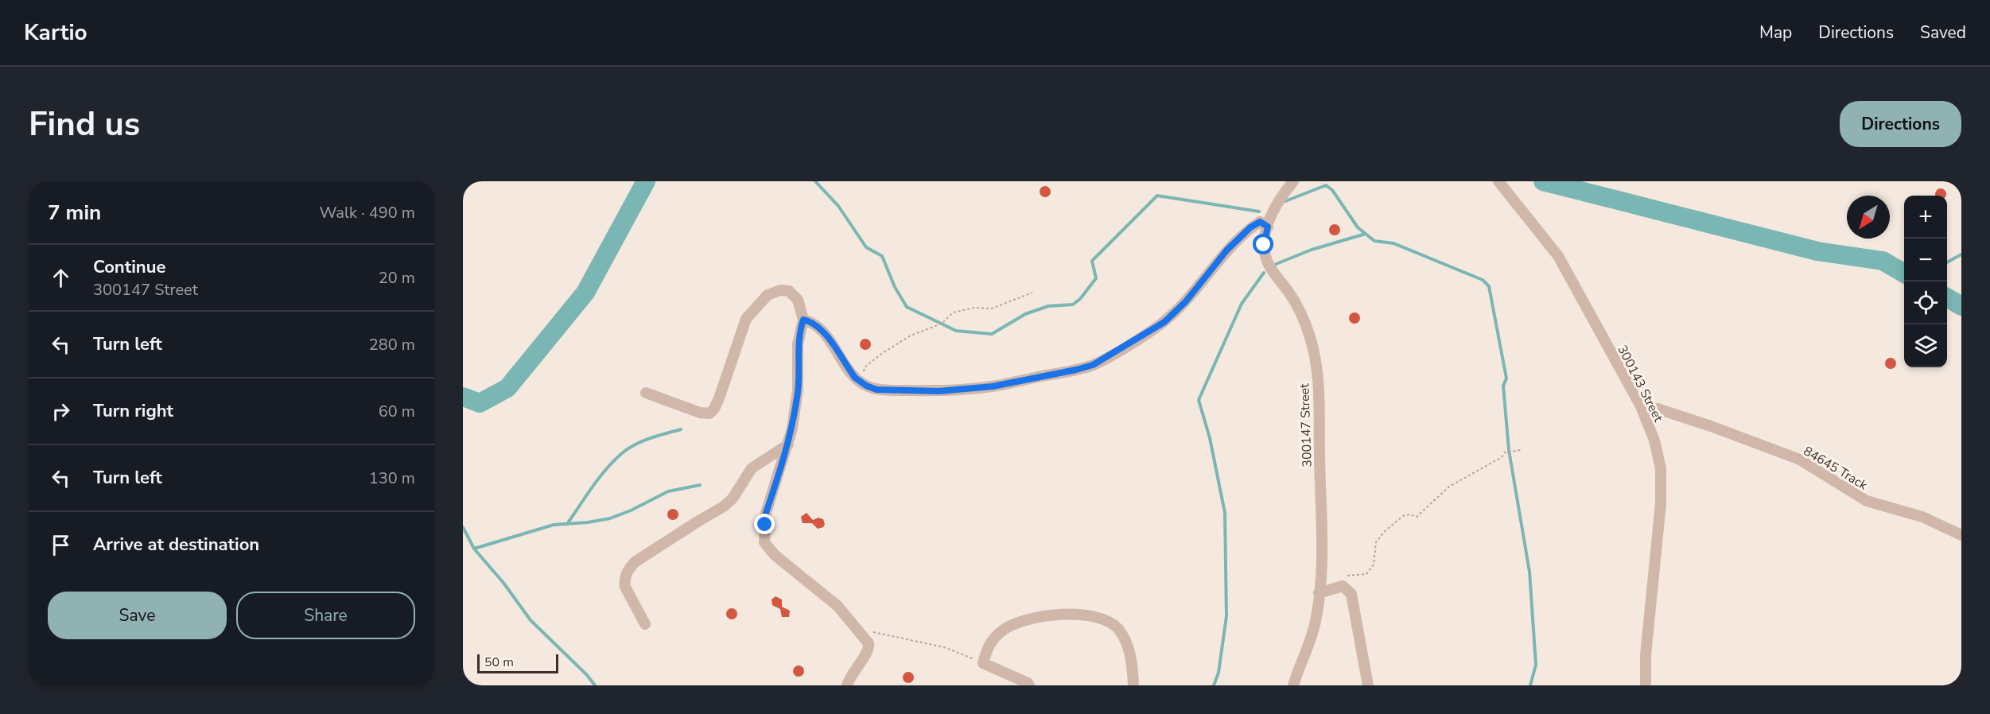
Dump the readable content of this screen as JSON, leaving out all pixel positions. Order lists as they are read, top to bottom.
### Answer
{
  "streets": {
    "street": ["300143 Street", "300147 Street", "84645 Track"]
  },
  "crossings": [
    ["300143 Street", "84645 Track"]
  ],
  "scale_bar": "50 m",
  "north": "bottom left",
  "page": {
    "header": "Kartio",
    "nav": ["Map", "Directions", "Saved"],
    "buttons": [
      "Directions",
      ["Save", "Share"]
    ],
    "title": "Find us",
    "heading": ["7 min", "Walk · 490 m"],
    "map_buttons": ["+", "−"],
    "list": [
      ["Continue", "300147 Street", "20 m"],
      ["Turn left", "280 m"],
      ["Turn right", "60 m"],
      ["Turn left", "130 m"],
      "Arrive at destination"
    ],
    "scale": "50 m"
  }
}
